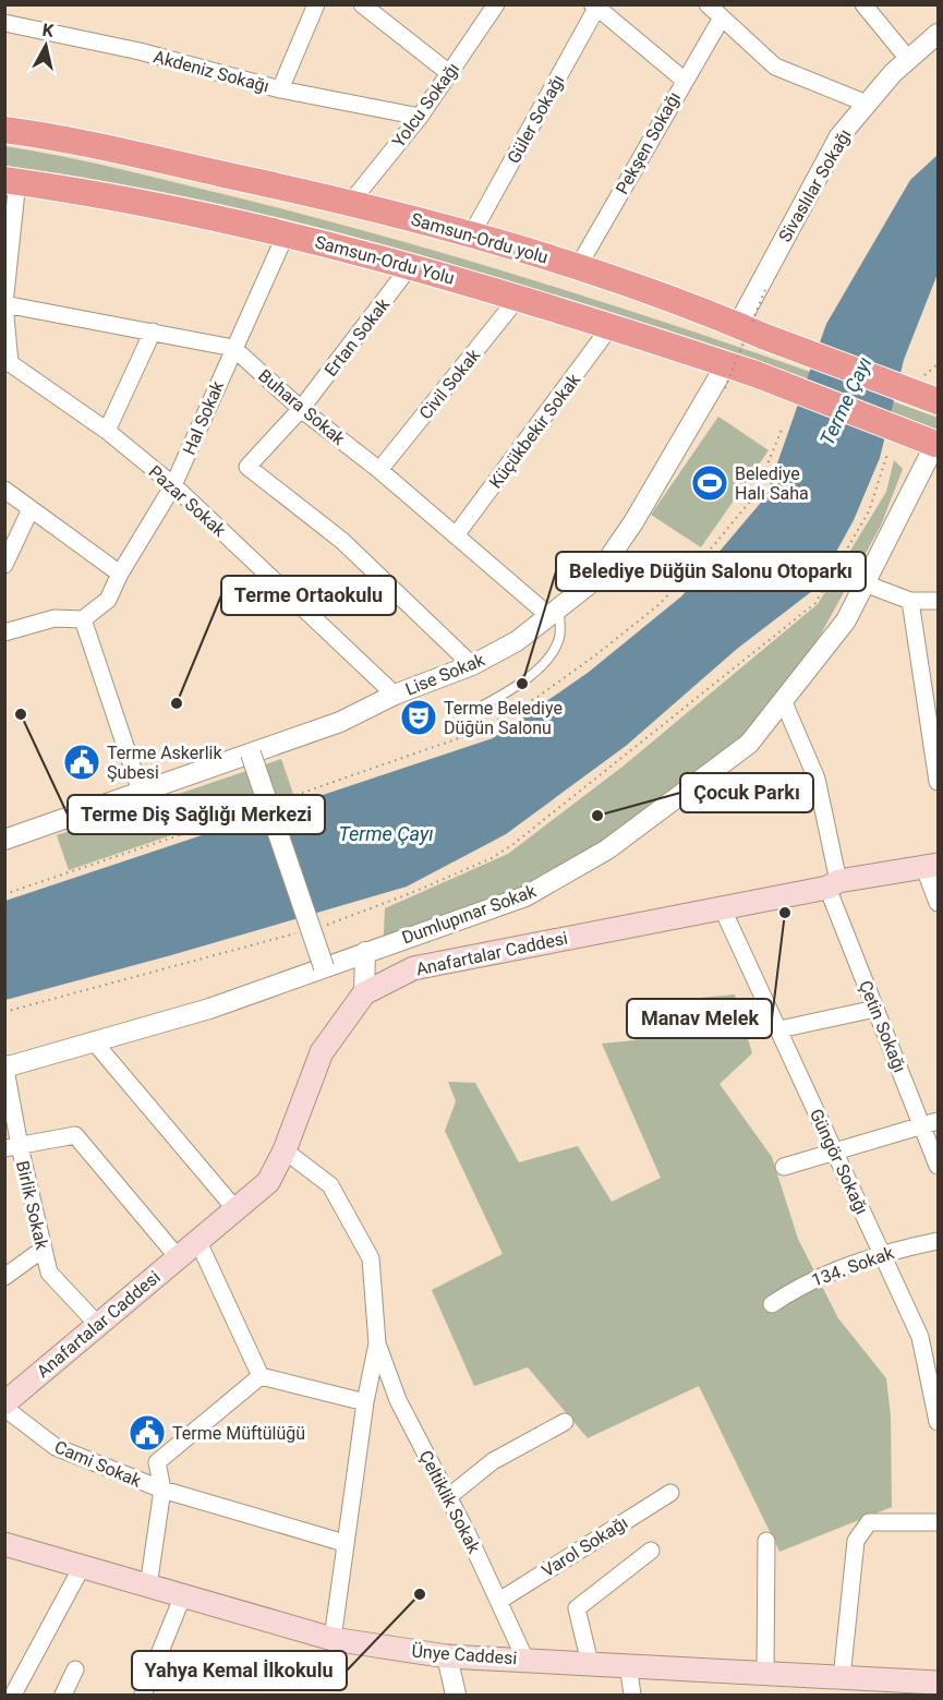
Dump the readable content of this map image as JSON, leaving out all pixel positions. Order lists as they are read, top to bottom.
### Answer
{
  "streets": {
    "highway": ["Samsun-Ordu yolu", "Samsun-Ordu Yolu"],
    "main road": ["Anafartalar Caddesi", "Ünye Caddesi"],
    "street": [
      "Akdeniz Sokağı",
      "Yolcu Sokağı",
      "Güler Sokağı",
      "Pekşen Sokağı",
      "Sivaslılar Sokağı",
      "Ertan Sokak",
      "Civil Sokak",
      "Buhara Sokak",
      "Hal Sokak",
      "Küçükbekir Sokak",
      "Pazar Sokak",
      "Lise Sokak",
      "Dumlupınar Sokak",
      "Çetin Sokağı",
      "Güngör Sokağı",
      "Birlik Sokak",
      "134. Sokak",
      "Cami Sokak",
      "Çeltiklik Sokak",
      "Varol Sokağı"
    ]
  },
  "crossings": [
    ["Akdeniz Sokağı", "Yolcu Sokağı"],
    ["Yolcu Sokağı", "Samsun-Ordu yolu"],
    ["Güler Sokağı", "Samsun-Ordu yolu"],
    ["Pekşen Sokağı", "Samsun-Ordu yolu"],
    ["Sivaslılar Sokağı", "Samsun-Ordu yolu"],
    ["Samsun-Ordu Yolu", "Ertan Sokak"],
    ["Samsun-Ordu Yolu", "Civil Sokak"],
    ["Samsun-Ordu Yolu", "Hal Sokak"],
    ["Samsun-Ordu Yolu", "Küçükbekir Sokak"],
    ["Samsun-Ordu Yolu", "Pazar Sokak"],
    ["Samsun-Ordu Yolu", "Lise Sokak"],
    ["Samsun-Ordu Yolu", "Dumlupınar Sokak"],
    ["Ertan Sokak", "Buhara Sokak"],
    ["Ertan Sokak", "Lise Sokak"],
    ["Civil Sokak", "Buhara Sokak"],
    ["Buhara Sokak", "Hal Sokak"],
    ["Buhara Sokak", "Küçükbekir Sokak"],
    ["Buhara Sokak", "Lise Sokak"],
    ["Hal Sokak", "Pazar Sokak"],
    ["Pazar Sokak", "Lise Sokak"],
    ["Dumlupınar Sokak", "Çetin Sokağı"],
    ["Dumlupınar Sokak", "Birlik Sokak"],
    ["Anafartalar Caddesi", "Çetin Sokağı"],
    ["Anafartalar Caddesi", "Güngör Sokağı"],
    ["Anafartalar Caddesi", "Birlik Sokak"],
    ["Anafartalar Caddesi", "Cami Sokak"],
    ["Güngör Sokağı", "134. Sokak"],
    ["Çeltiklik Sokak", "Varol Sokağı"],
    ["Çeltiklik Sokak", "Ünye Caddesi"]
  ],
  "water": ["Terme Çayı"],
  "places": {
    "sports": ["Belediye Halı Saha"],
    "other": [
      "Belediye Düğün Salonu Otoparkı",
      "Terme Ortaokulu",
      "Terme Diş Sağlığı Merkezi",
      "Çocuk Parkı",
      "Manav Melek",
      "Yahya Kemal İlkokulu"
    ],
    "theatre": ["Terme Belediye Düğün Salonu"],
    "public building": ["Terme Askerlik Şubesi", "Terme Müftülüğü"]
  },
  "north": "top"
}
